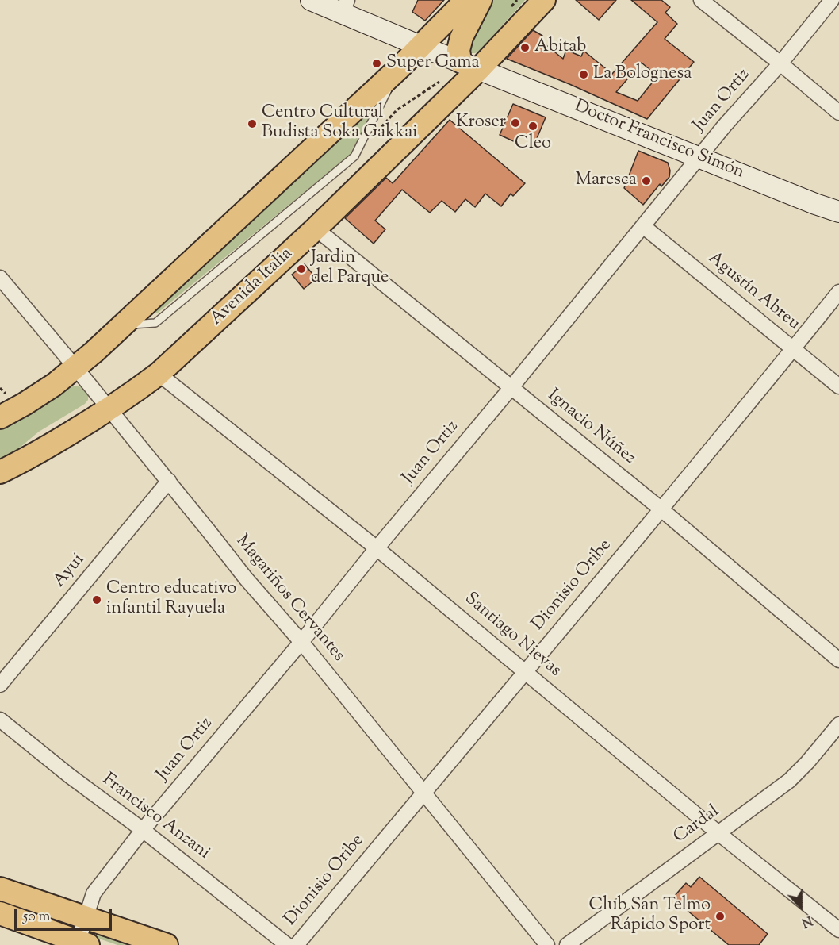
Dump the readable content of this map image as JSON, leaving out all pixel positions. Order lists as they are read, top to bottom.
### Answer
{
  "streets": {
    "main road": ["Avenida Italia"],
    "street": [
      "Juan Ortiz",
      "Doctor Francisco Simón",
      "Agustín Abreu",
      "Ignacio Núñez",
      "Ayuí",
      "Dionisio Oribe",
      "Magariños Cervantes",
      "Santiago Nievas",
      "Francisco Anzani",
      "Cardal"
    ]
  },
  "crossings": [
    ["Juan Ortiz", "Doctor Francisco Simón"],
    ["Juan Ortiz", "Agustín Abreu"],
    ["Juan Ortiz", "Ignacio Núñez"],
    ["Juan Ortiz", "Magariños Cervantes"],
    ["Juan Ortiz", "Santiago Nievas"],
    ["Juan Ortiz", "Francisco Anzani"],
    ["Doctor Francisco Simón", "Avenida Italia"],
    ["Avenida Italia", "Ignacio Núñez"],
    ["Avenida Italia", "Magariños Cervantes"],
    ["Avenida Italia", "Santiago Nievas"],
    ["Agustín Abreu", "Dionisio Oribe"],
    ["Ignacio Núñez", "Dionisio Oribe"],
    ["Ayuí", "Magariños Cervantes"],
    ["Dionisio Oribe", "Magariños Cervantes"],
    ["Dionisio Oribe", "Santiago Nievas"],
    ["Santiago Nievas", "Cardal"]
  ],
  "places": [
    "Abitab",
    "Super Gama",
    "La Bolognesa",
    "Kroser",
    "Centro Cultural Budista Soka Gakkai",
    "Cleo",
    "Maresca",
    "Jardin del Parque",
    "Centro educativo infantil Rayuela",
    "Club San Telmo Rápido Sport"
  ],
  "scale_bar": "50 m",
  "north": "bottom"
}
